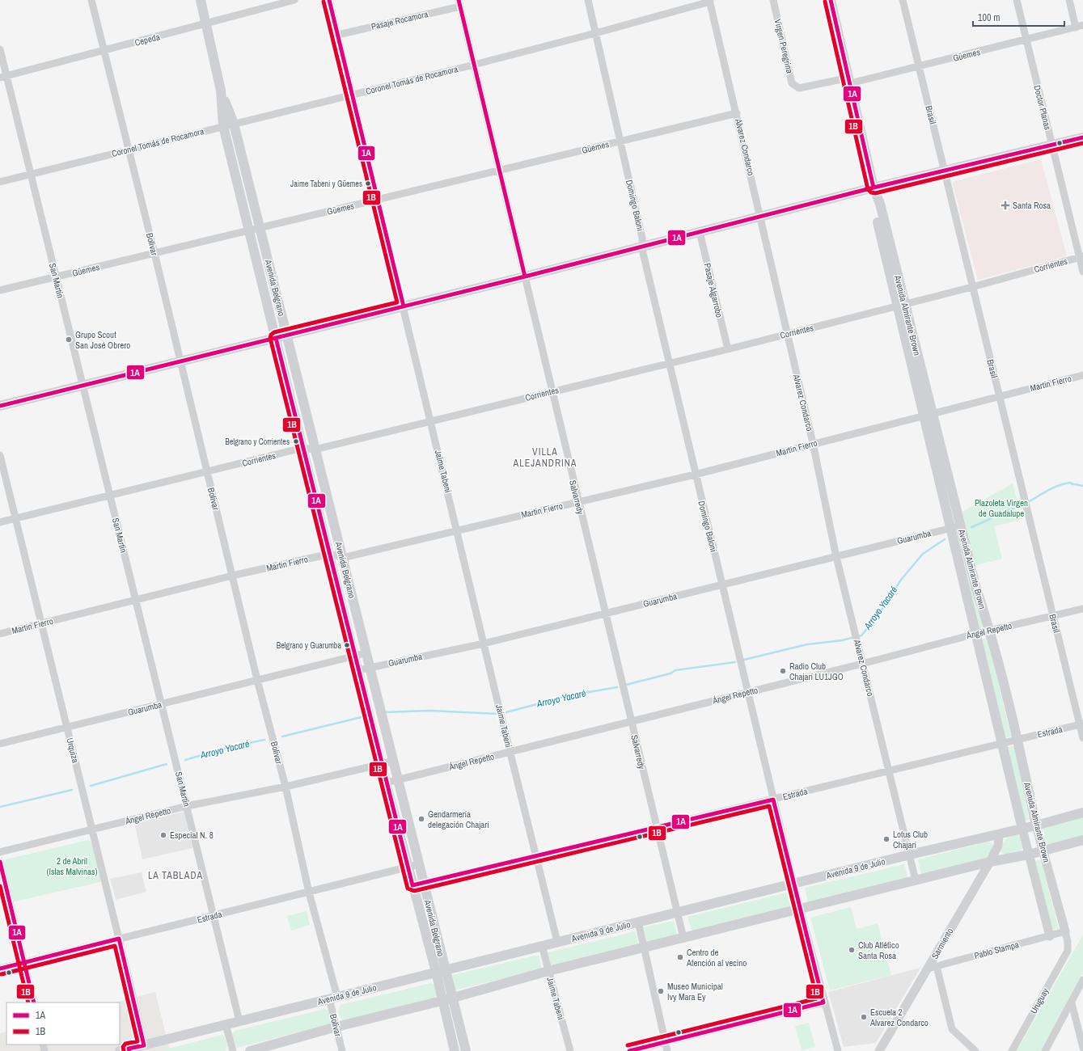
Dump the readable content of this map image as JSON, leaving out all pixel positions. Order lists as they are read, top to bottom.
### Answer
{
  "streets": {
    "main road": ["Avenida Belgrano", "Avenida Almirante Brown", "Avenida 9 de Julio"],
    "street": [
      "Pasaje Rocamora",
      "Cepeda",
      "Virgen Peregrina",
      "Güemes",
      "Coronel Tomás de Rocamora",
      "Doctor Planas",
      "Brasil",
      "Alvarez Condarco",
      "Domingo Baloni",
      "Bolivar",
      "Corrientes",
      "San Martín",
      "Pasaje Algarrobo",
      "Martín Fierro",
      "Jaime Tabeni",
      "Salvarredy",
      "Guarumba",
      "Ángel Repetto",
      "Estrada",
      "Urquiza",
      "Sarmiento",
      "Pablo Stampa",
      "Uruguay"
    ]
  },
  "crossings": [
    ["Pasaje Rocamora", "Jaime Tabeni"],
    ["Pasaje Rocamora", "Salvarredy"],
    ["Cepeda", "Bolivar"],
    ["Cepeda", "San Martín"],
    ["Cepeda", "Avenida Belgrano"],
    ["Virgen Peregrina", "Güemes"],
    ["Güemes", "Doctor Planas"],
    ["Güemes", "Brasil"],
    ["Güemes", "Alvarez Condarco"],
    ["Güemes", "Domingo Baloni"],
    ["Güemes", "Bolivar"],
    ["Güemes", "San Martín"],
    ["Güemes", "Avenida Belgrano"],
    ["Güemes", "Avenida Almirante Brown"],
    ["Güemes", "Jaime Tabeni"],
    ["Güemes", "Salvarredy"],
    ["Coronel Tomás de Rocamora", "Alvarez Condarco"],
    ["Coronel Tomás de Rocamora", "Domingo Baloni"],
    ["Coronel Tomás de Rocamora", "Bolivar"],
    ["Coronel Tomás de Rocamora", "San Martín"],
    ["Coronel Tomás de Rocamora", "Avenida Belgrano"],
    ["Coronel Tomás de Rocamora", "Jaime Tabeni"],
    ["Coronel Tomás de Rocamora", "Salvarredy"],
    ["Doctor Planas", "Corrientes"],
    ["Brasil", "Corrientes"],
    ["Brasil", "Martín Fierro"],
    ["Brasil", "Ángel Repetto"],
    ["Brasil", "Estrada"],
    ["Alvarez Condarco", "Corrientes"],
    ["Alvarez Condarco", "Martín Fierro"],
    ["Alvarez Condarco", "Guarumba"],
    ["Alvarez Condarco", "Ángel Repetto"],
    ["Alvarez Condarco", "Estrada"],
    ["Alvarez Condarco", "Avenida 9 de Julio"],
    ["Domingo Baloni", "Corrientes"],
    ["Domingo Baloni", "Martín Fierro"],
    ["Domingo Baloni", "Guarumba"],
    ["Domingo Baloni", "Ángel Repetto"],
    ["Domingo Baloni", "Estrada"],
    ["Domingo Baloni", "Avenida 9 de Julio"],
    ["Bolivar", "Corrientes"],
    ["Bolivar", "Martín Fierro"],
    ["Bolivar", "Guarumba"],
    ["Bolivar", "Ángel Repetto"],
    ["Bolivar", "Estrada"],
    ["Bolivar", "Avenida 9 de Julio"],
    ["Corrientes", "San Martín"],
    ["Corrientes", "Avenida Belgrano"],
    ["Corrientes", "Pasaje Algarrobo"],
    ["Corrientes", "Avenida Almirante Brown"],
    ["Corrientes", "Jaime Tabeni"],
    ["Corrientes", "Salvarredy"],
    ["Corrientes", "Urquiza"],
    ["San Martín", "Martín Fierro"],
    ["San Martín", "Guarumba"],
    ["San Martín", "Ángel Repetto"],
    ["San Martín", "Estrada"],
    ["San Martín", "Avenida 9 de Julio"],
    ["Avenida Belgrano", "Martín Fierro"],
    ["Avenida Belgrano", "Guarumba"],
    ["Avenida Belgrano", "Ángel Repetto"],
    ["Avenida Belgrano", "Estrada"],
    ["Avenida Belgrano", "Avenida 9 de Julio"],
    ["Avenida Almirante Brown", "Martín Fierro"],
    ["Avenida Almirante Brown", "Guarumba"],
    ["Avenida Almirante Brown", "Ángel Repetto"],
    ["Avenida Almirante Brown", "Estrada"],
    ["Avenida Almirante Brown", "Avenida 9 de Julio"],
    ["Avenida Almirante Brown", "Pablo Stampa"],
    ["Avenida Almirante Brown", "Uruguay"],
    ["Martín Fierro", "Jaime Tabeni"],
    ["Martín Fierro", "Salvarredy"],
    ["Martín Fierro", "Urquiza"],
    ["Jaime Tabeni", "Guarumba"],
    ["Jaime Tabeni", "Ángel Repetto"],
    ["Jaime Tabeni", "Estrada"],
    ["Jaime Tabeni", "Avenida 9 de Julio"],
    ["Salvarredy", "Guarumba"],
    ["Salvarredy", "Ángel Repetto"],
    ["Salvarredy", "Estrada"],
    ["Salvarredy", "Avenida 9 de Julio"],
    ["Guarumba", "Urquiza"],
    ["Ángel Repetto", "Urquiza"],
    ["Estrada", "Urquiza"],
    ["Urquiza", "Avenida 9 de Julio"],
    ["Avenida 9 de Julio", "Sarmiento"],
    ["Sarmiento", "Pablo Stampa"]
  ],
  "districts": ["VILLA ALEJANDRINA", "LA TABLADA"],
  "water": ["Arroyo Yacaré"],
  "parks": ["Plazoleta Virgen de Guadalupe", "2 de Abril (Islas Malvinas)"],
  "places": {
    "other": [
      "Jaime Tabeni y Güemes",
      "Grupo Scout San José Obrero",
      "Belgrano y Corrientes",
      "Belgrano y Guarumba",
      "Radio Club Chajarí LU1JGO",
      "Gendarmería delegación Chajarí",
      "Especial N. 8",
      "Lotus Club Chajarí",
      "Club Atlético Santa Rosa",
      "Centro de Atención al vecino",
      "Museo Municipal Ivy Mara Ey",
      "Escuela 2 Alvarez Condarco"
    ],
    "health": ["Santa Rosa"]
  },
  "lines": ["transit line 1A", "transit line 1B"],
  "legend": ["1A", "1B"],
  "scale_bar": "100 m"
}
